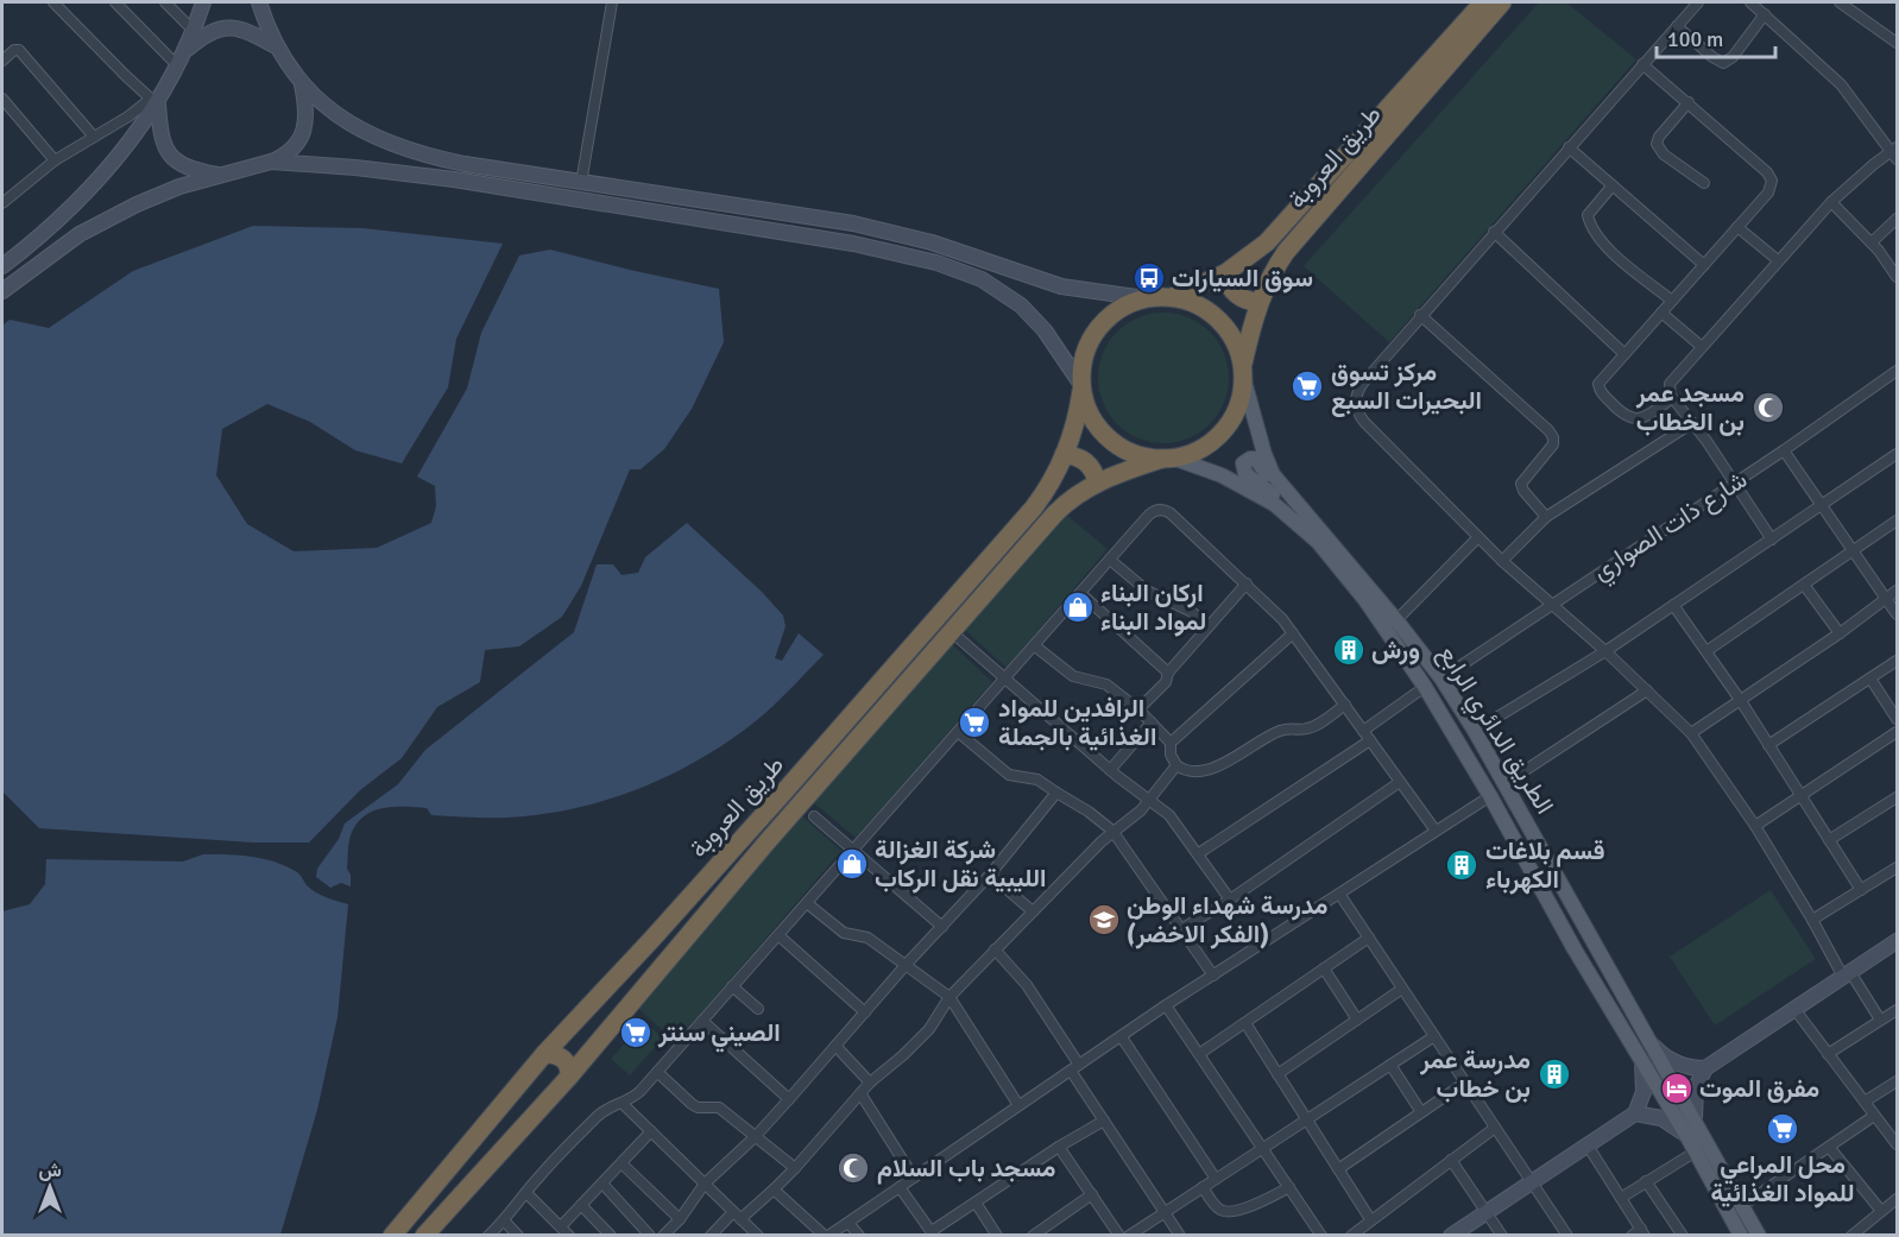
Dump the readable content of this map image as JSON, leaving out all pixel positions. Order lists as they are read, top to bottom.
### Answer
{
  "streets": {
    "highway": ["طريق العروبة"],
    "main road": ["الطريق الدائري الرابع"],
    "street": ["شارع ذات الصواري"]
  },
  "crossings": [
    ["طريق العروبة", "الطريق الدائري الرابع"],
    ["شارع ذات الصواري", "الطريق الدائري الرابع"]
  ],
  "places": {
    "bus stop": ["سوق السيارات"],
    "supermarket": [
      "مركز تسوق البحيرات السبع",
      "الرافدين للمواد الغذائية بالجملة",
      "الصيني سنتر",
      "محل المراعي للمواد الغذائية"
    ],
    "mosque": ["مسجد عمر بن الخطاب", "مسجد باب السلام"],
    "shop": ["اركان البناء لمواد البناء", "شركة الغزالة الليبية نقل الركاب"],
    "building": ["ورش", "قسم بلاغات الكهرباء", "مدرسة عمر بن خطاب"],
    "school or university": ["مدرسة شهداء الوطن (الفكر الاخضر)"],
    "hotel": ["مفرق الموت"]
  },
  "scale_bar": "100 m",
  "north": "top"
}
